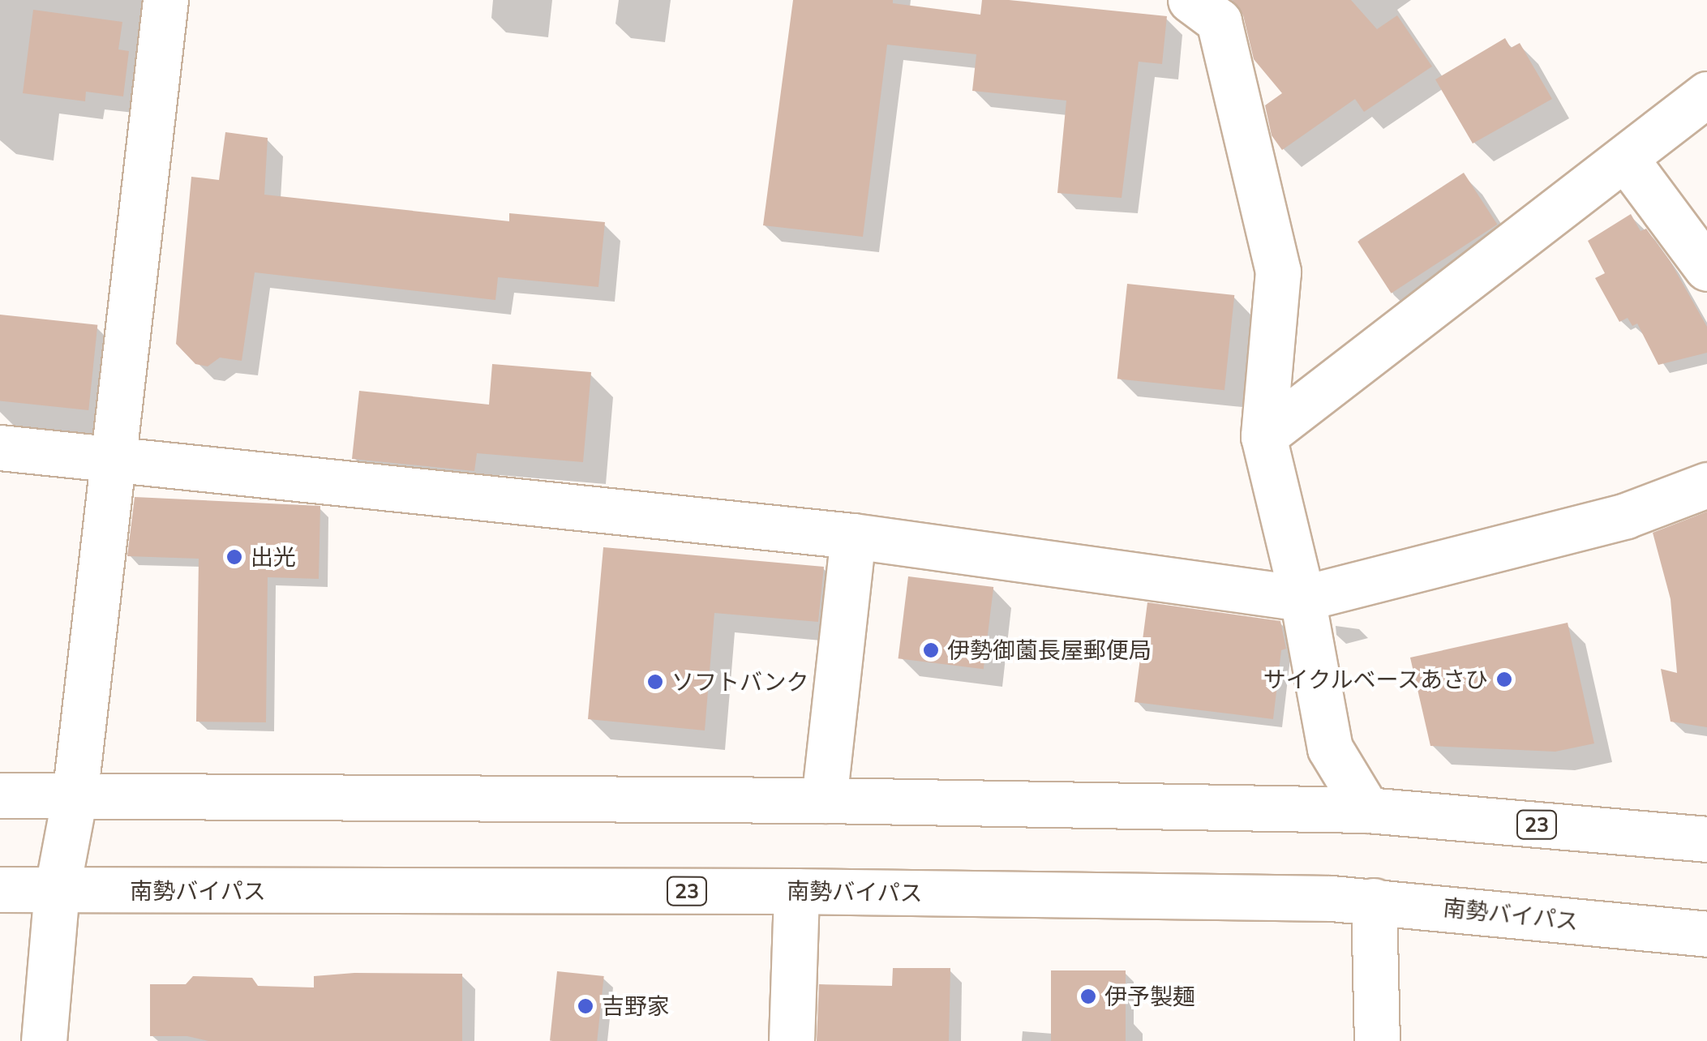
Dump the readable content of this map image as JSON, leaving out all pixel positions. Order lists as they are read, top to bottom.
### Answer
{
  "streets": {
    "main road": ["23", "南勢バイパス"]
  },
  "places": [
    "出光",
    "伊勢御薗長屋郵便局",
    "サイクルベースあさひ",
    "ソフトバンク",
    "伊予製麺",
    "吉野家"
  ]
}
